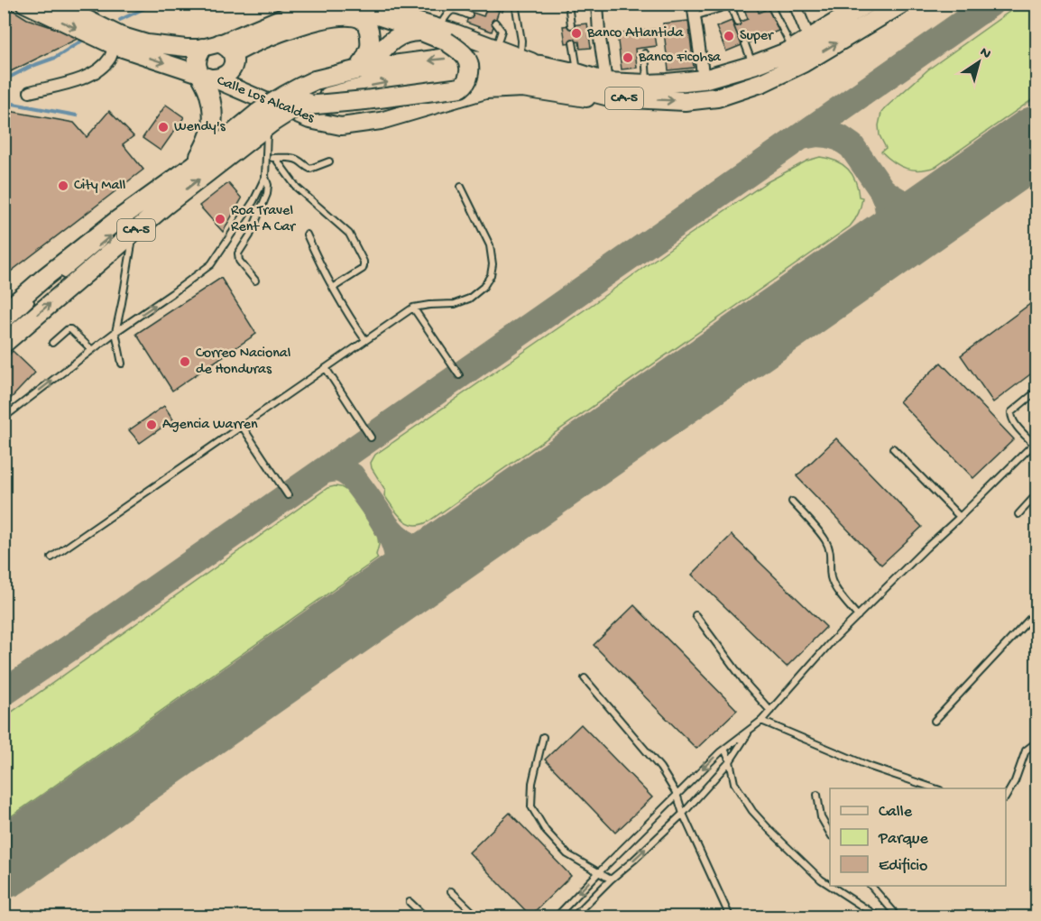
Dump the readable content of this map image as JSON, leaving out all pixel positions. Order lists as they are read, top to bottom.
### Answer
{
  "streets": {
    "main road": ["CA-5", "Calle Los Alcaldes"]
  },
  "crossings": [
    ["CA-5", "Calle Los Alcaldes"]
  ],
  "places": [
    "Banco Atlantida",
    "Super",
    "Banco Ficohsa",
    "Wendy's",
    "City Mall",
    "Roa Travel Rent A Car",
    "Correo Nacional de Honduras",
    "Agencia Warren"
  ],
  "legend": ["Calle", "Parque", "Edificio"],
  "north": "top right"
}
